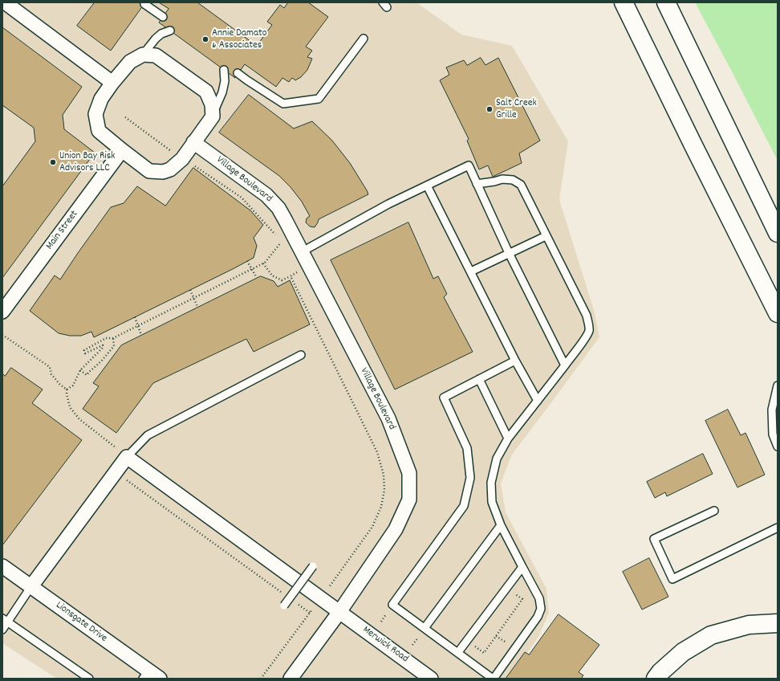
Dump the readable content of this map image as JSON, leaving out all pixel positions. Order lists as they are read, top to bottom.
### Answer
{
  "streets": {
    "street": [
      "Village Boulevard",
      "Main Street",
      "Lionsgate Drive",
      "Merwick Road"
    ]
  },
  "crossings": [
    ["Village Boulevard", "Main Street"],
    ["Village Boulevard", "Merwick Road"]
  ],
  "places": ["Annie Damato & Associates", "Salt Creek Grille", "Union Bay Risk Advisors LLC"]
}
